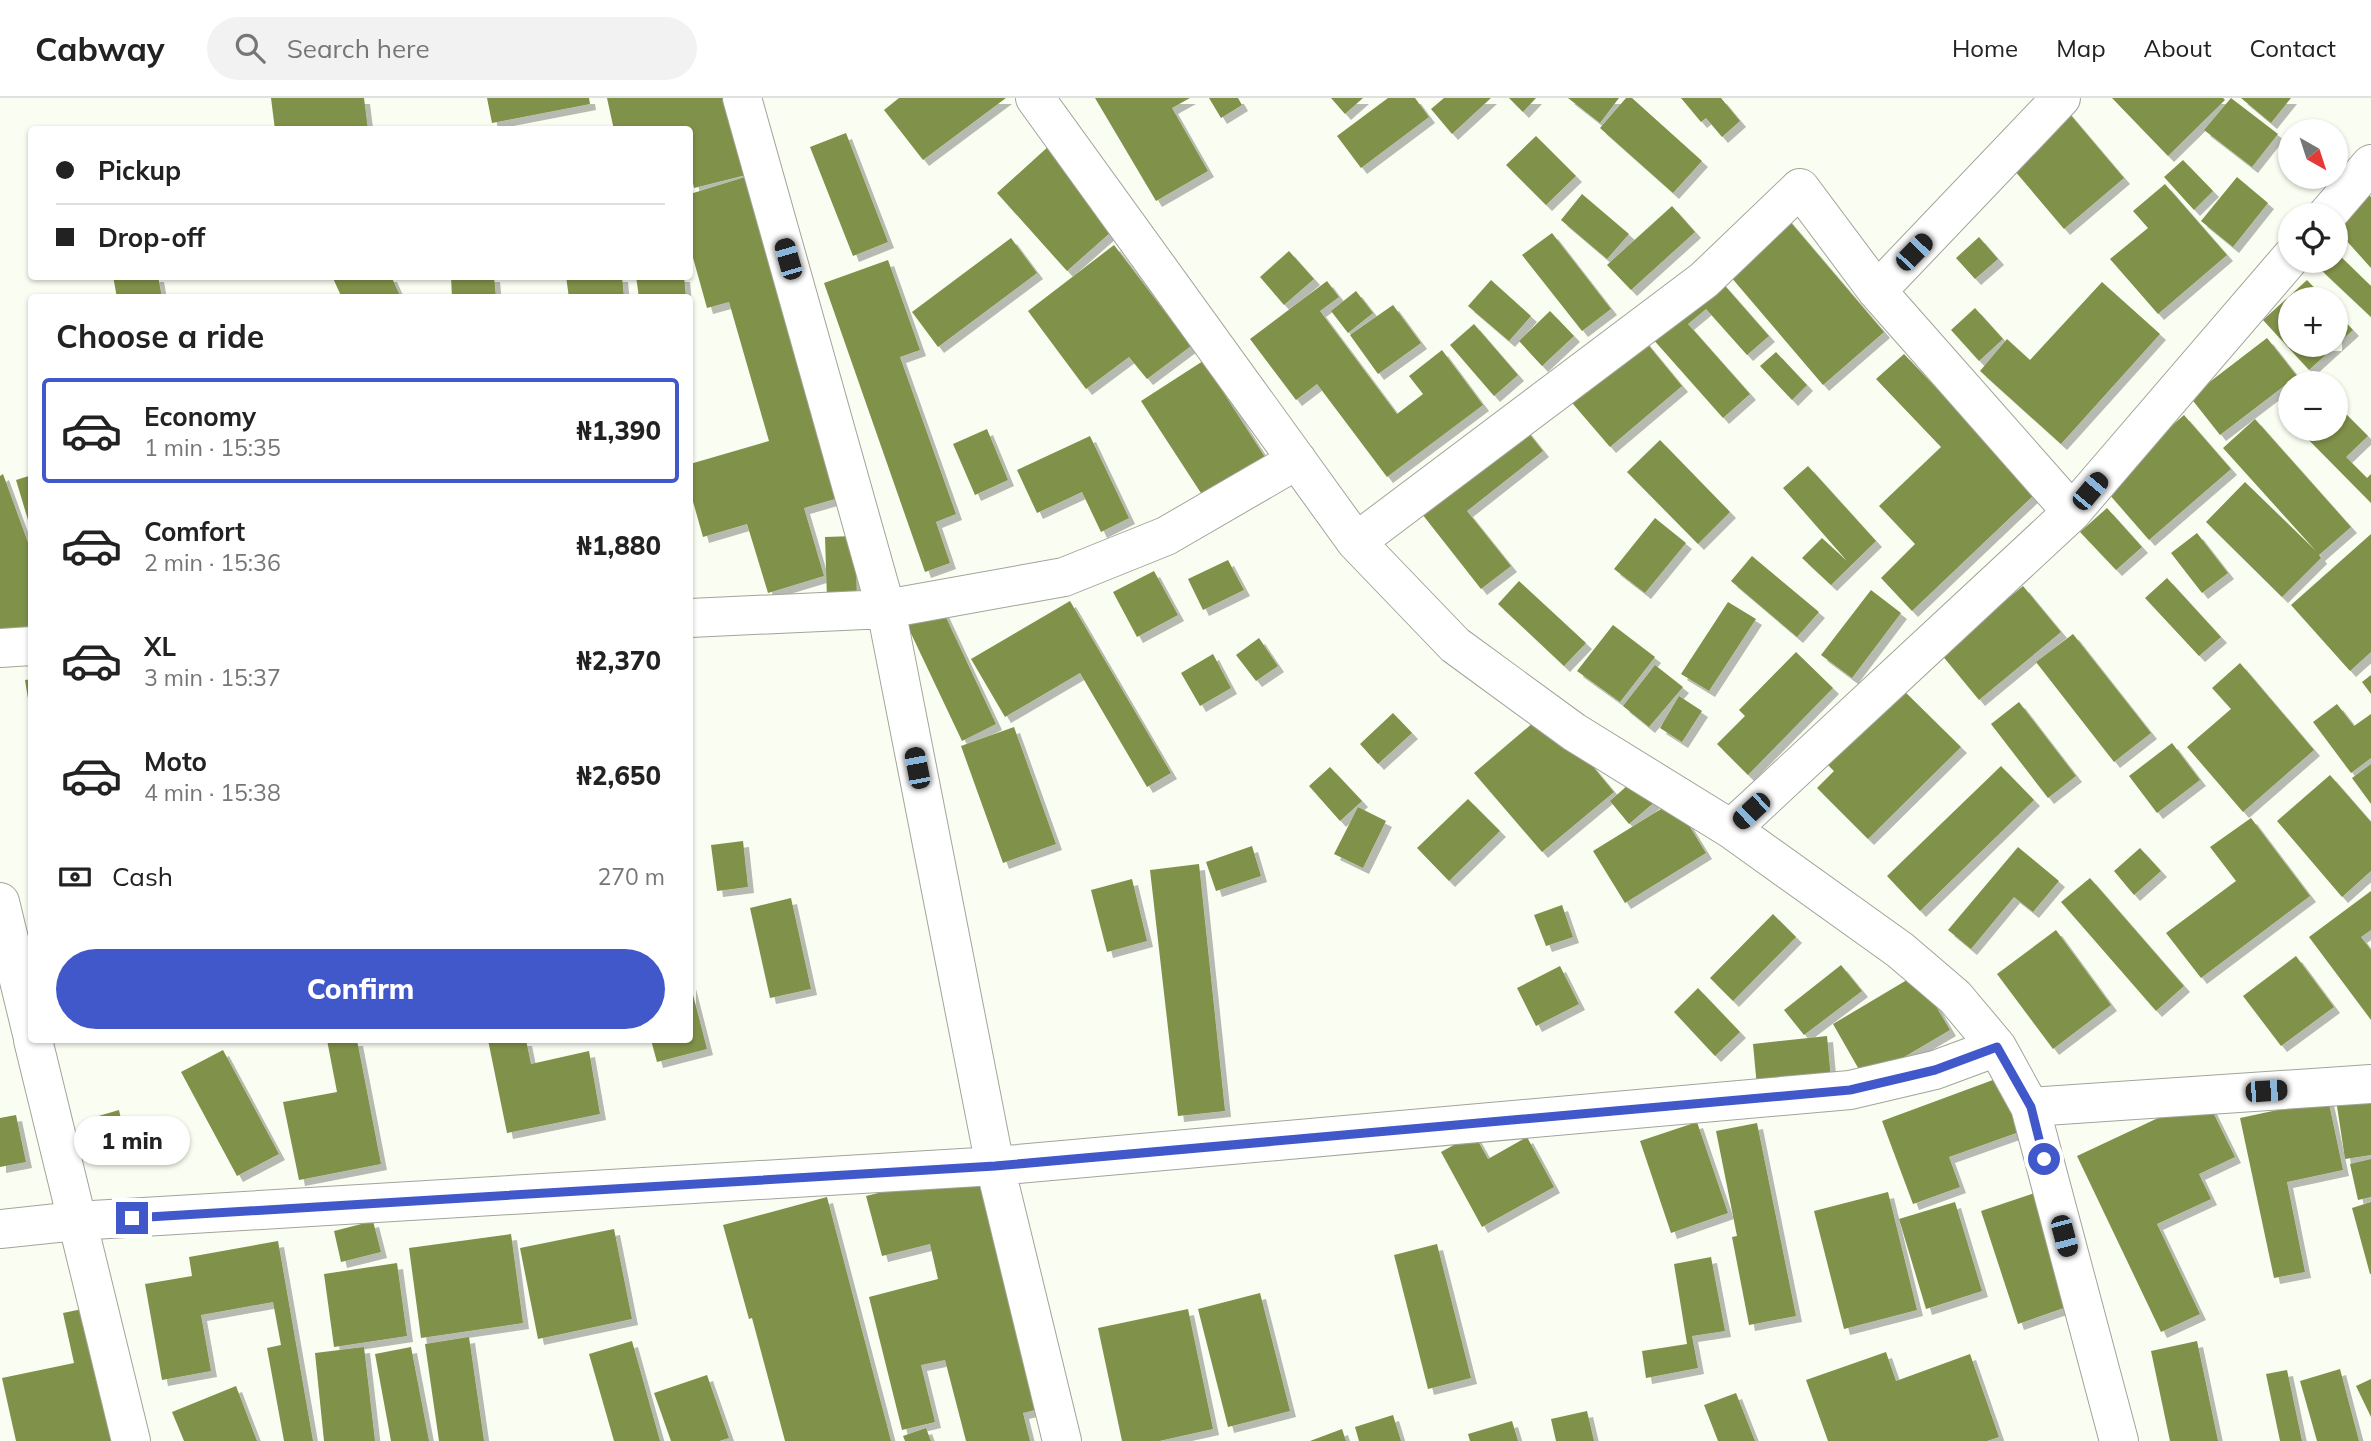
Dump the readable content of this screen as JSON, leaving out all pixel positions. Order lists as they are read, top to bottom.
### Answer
{
  "north": "bottom right",
  "page": {
    "header": "Cabway",
    "search": "Search here",
    "nav": [
      "Home",
      "Map",
      "About",
      "Contact"
    ],
    "map_buttons": ["+", "−"],
    "banner": ["Pickup", "Drop-off"],
    "heading": "Choose a ride",
    "list": [
      {
        "name": "Economy",
        "note": "1 min · 15:35",
        "value": "₦1,390"
      },
      {
        "name": "Comfort",
        "note": "2 min · 15:36",
        "value": "₦1,880"
      },
      {
        "name": "XL",
        "note": "3 min · 15:37",
        "value": "₦2,370"
      },
      {
        "name": "Moto",
        "note": "4 min · 15:38",
        "value": "₦2,650"
      }
    ],
    "pay": ["Cash", "270 m"],
    "buttons": "Confirm",
    "bubble": "1 min"
  }
}
